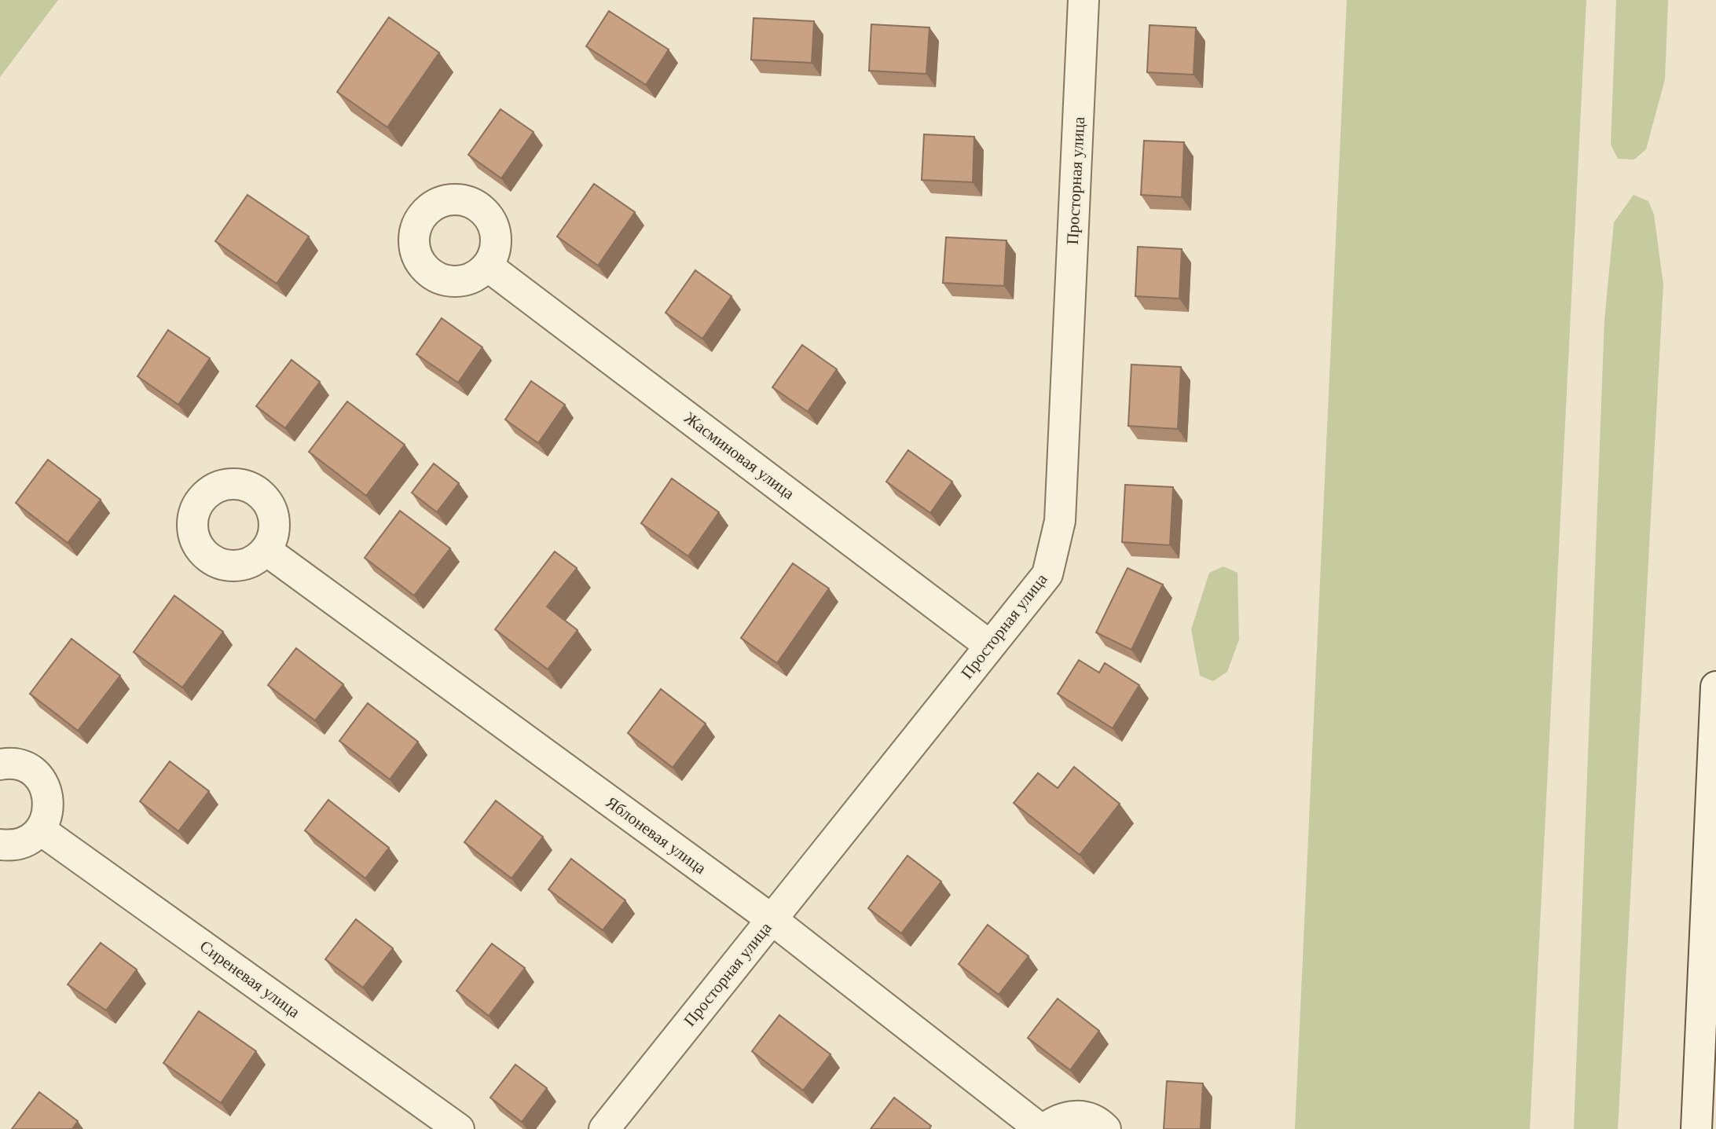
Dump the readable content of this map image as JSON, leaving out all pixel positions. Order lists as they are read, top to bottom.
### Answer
{
  "streets": {
    "street": [
      "Просторная улица",
      "Жасминовая улица",
      "Яблоневая улица",
      "Сиреневая улица"
    ]
  },
  "crossings": [
    ["Просторная улица", "Жасминовая улица"],
    ["Просторная улица", "Яблоневая улица"]
  ]
}
